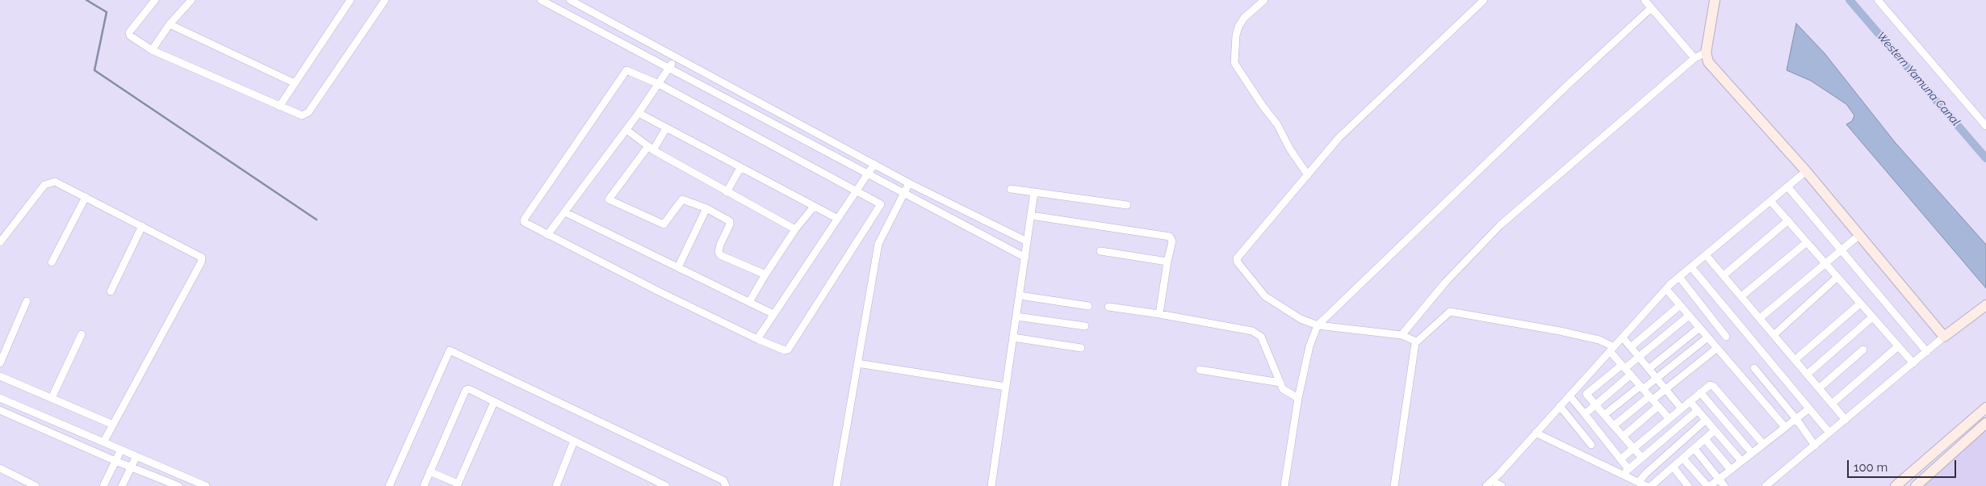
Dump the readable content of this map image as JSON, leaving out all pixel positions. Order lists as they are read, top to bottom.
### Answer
{
  "water": ["Western Yamuna Canal"],
  "scale_bar": "100 m"
}
